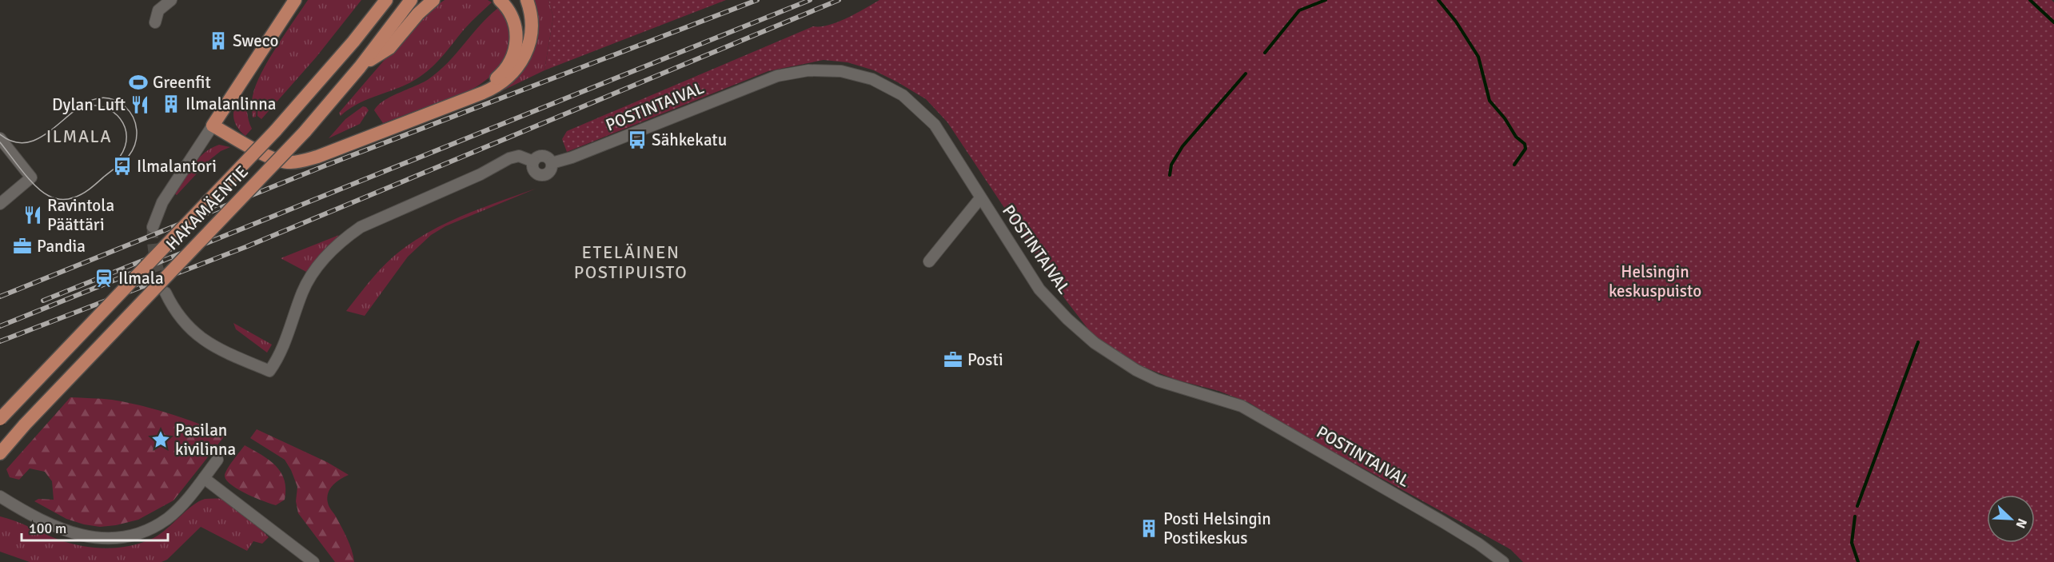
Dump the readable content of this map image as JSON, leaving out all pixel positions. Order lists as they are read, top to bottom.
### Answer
{
  "streets": {
    "main road": ["HAKAMÄENTIE"],
    "street": ["POSTINTAIVAL"]
  },
  "districts": ["ILMALA", "ETELÄINEN POSTIPUISTO"],
  "parks": ["Helsingin keskuspuisto"],
  "places": {
    "building": ["Sweco", "Ilmalanlinna", "Posti Helsingin Postikeskus"],
    "sports": ["Greenfit"],
    "restaurant": ["Dylan Luft", "Ravintola Päättäri"],
    "bus stop": ["Sähkekatu", "Ilmalantori"],
    "office": ["Pandia", "Posti"],
    "station": ["Ilmala"],
    "place": ["Pasilan kivilinna"]
  },
  "scale_bar": "100 m",
  "north": "bottom right"
}
